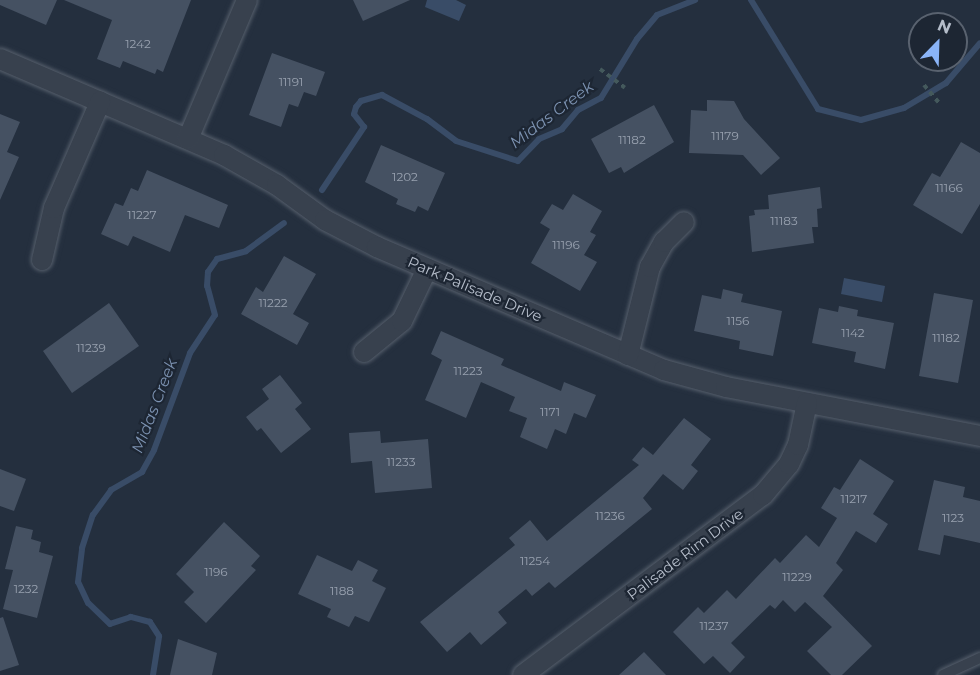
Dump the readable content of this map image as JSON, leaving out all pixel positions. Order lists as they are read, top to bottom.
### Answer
{
  "streets": {
    "street": ["Park Palisade Drive", "Palisade Rim Drive"]
  },
  "crossings": [
    ["Park Palisade Drive", "Palisade Rim Drive"]
  ],
  "water": ["Midas Creek"],
  "house_numbers": [
    "1242",
    "11191",
    "11179",
    "11182",
    "1202",
    "11166",
    "11227",
    "11183",
    "11196",
    "11222",
    "1156",
    "1142",
    "11182",
    "11239",
    "11223",
    "1171",
    "11233",
    "11217",
    "11236",
    "1123",
    "11254",
    "1196",
    "11229",
    "1232",
    "1188",
    "11237"
  ],
  "north": "top right"
}
